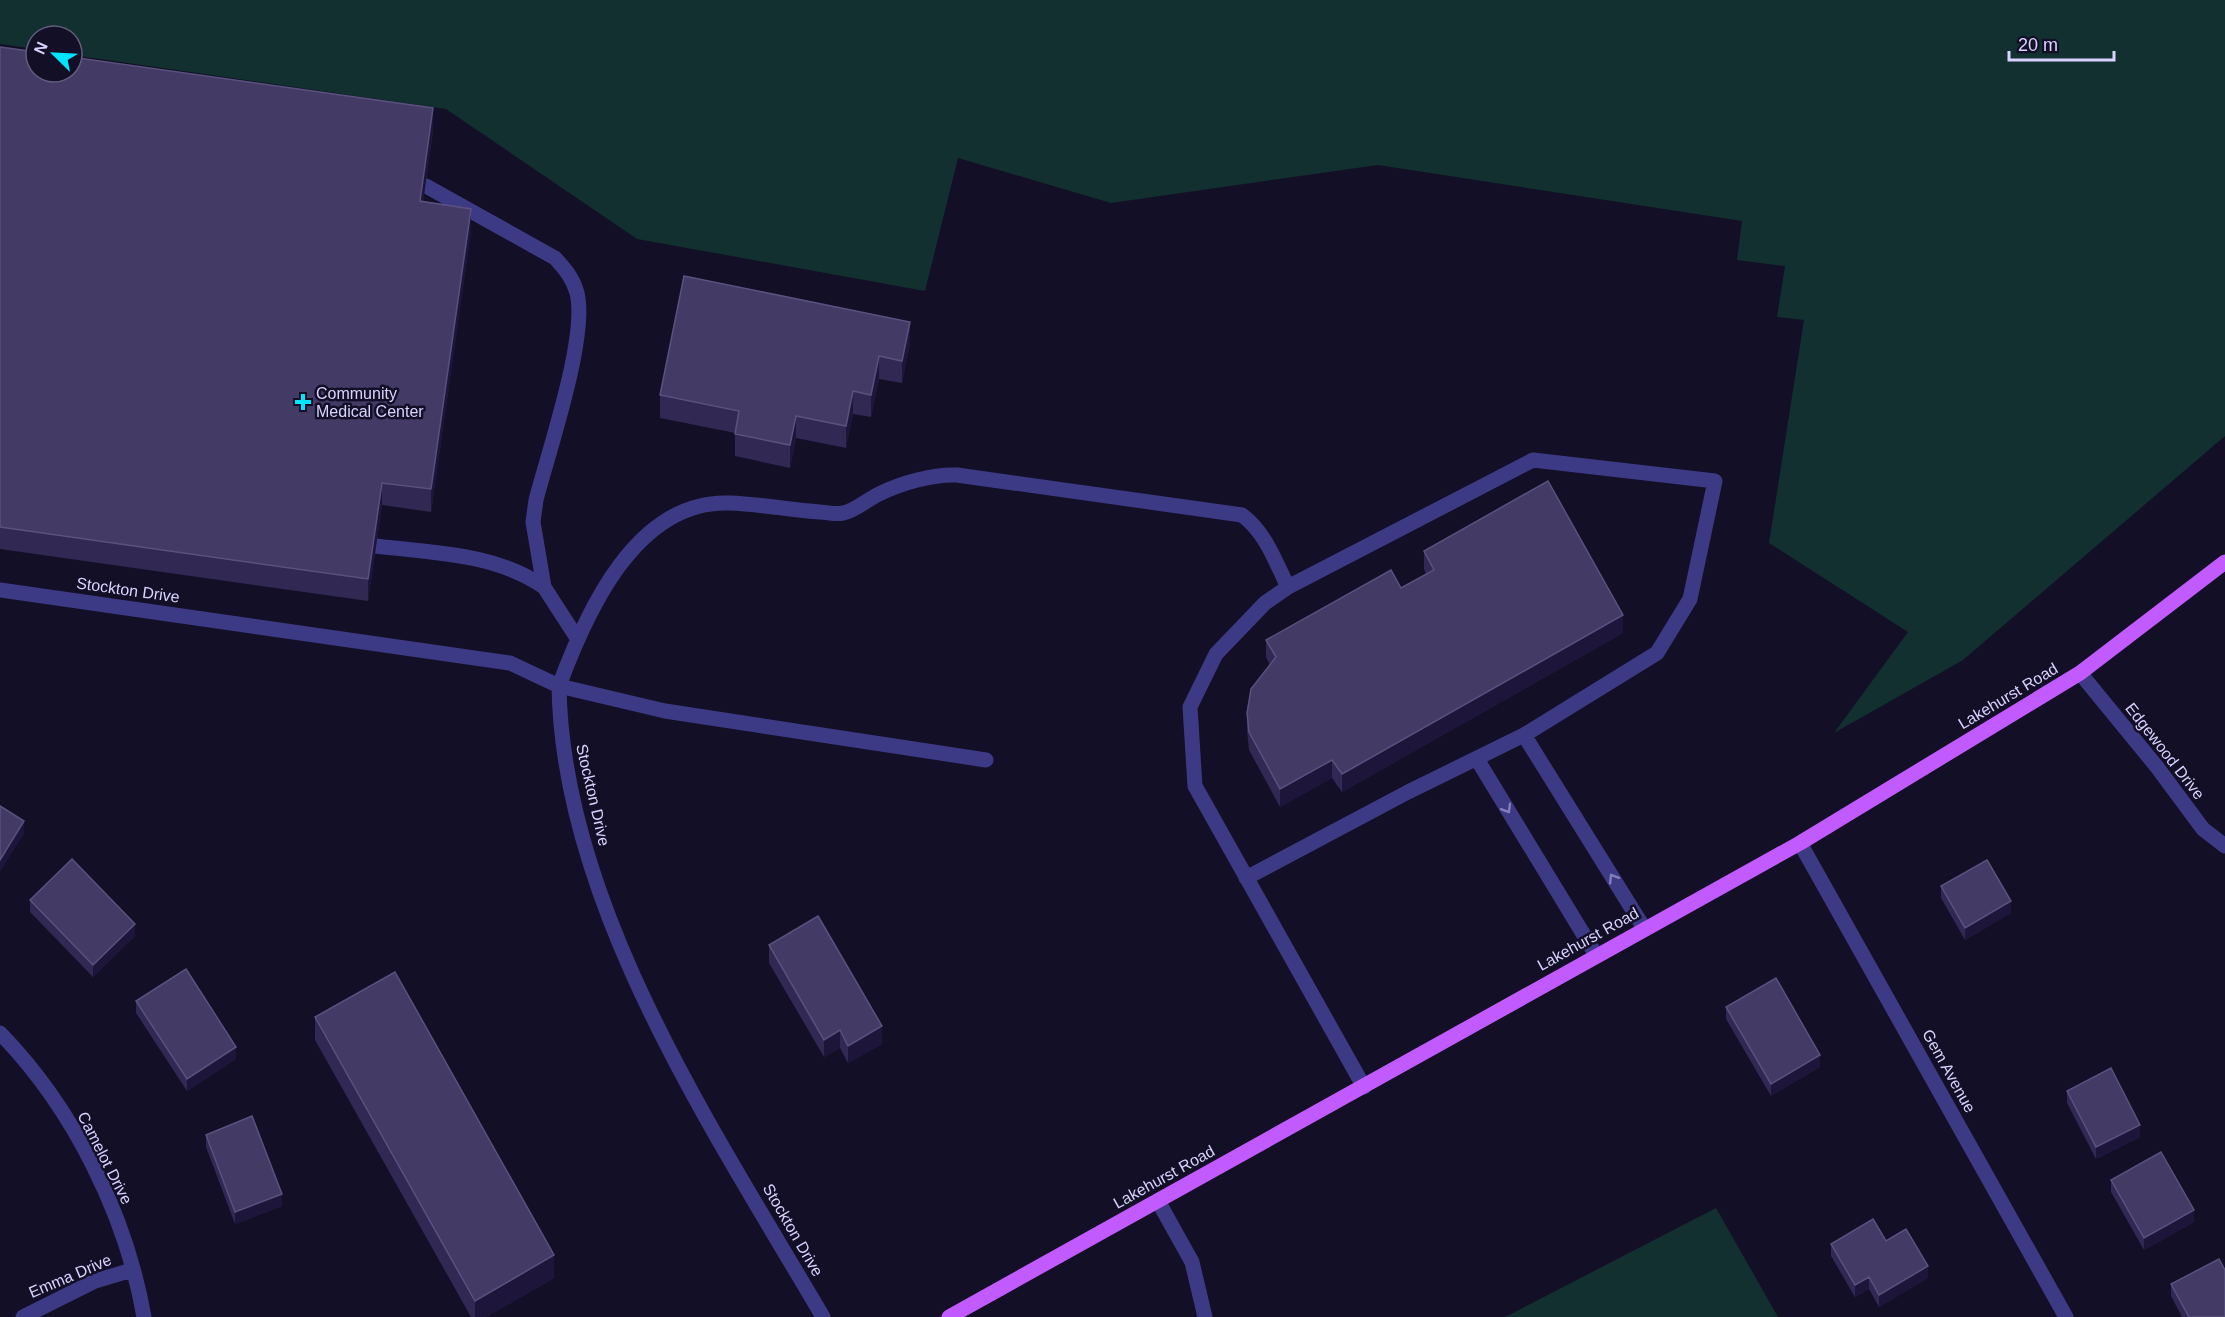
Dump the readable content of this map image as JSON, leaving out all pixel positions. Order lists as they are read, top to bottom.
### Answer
{
  "streets": {
    "main road": ["Lakehurst Road"],
    "street": [
      "Stockton Drive",
      "Edgewood Drive",
      "Gem Avenue",
      "Camelot Drive",
      "Emma Drive"
    ]
  },
  "crossings": [
    ["Lakehurst Road", "Edgewood Drive"],
    ["Lakehurst Road", "Gem Avenue"],
    ["Camelot Drive", "Emma Drive"]
  ],
  "places": {
    "health": ["Community Medical Center"]
  },
  "scale_bar": "20 m",
  "north": "top left"
}
